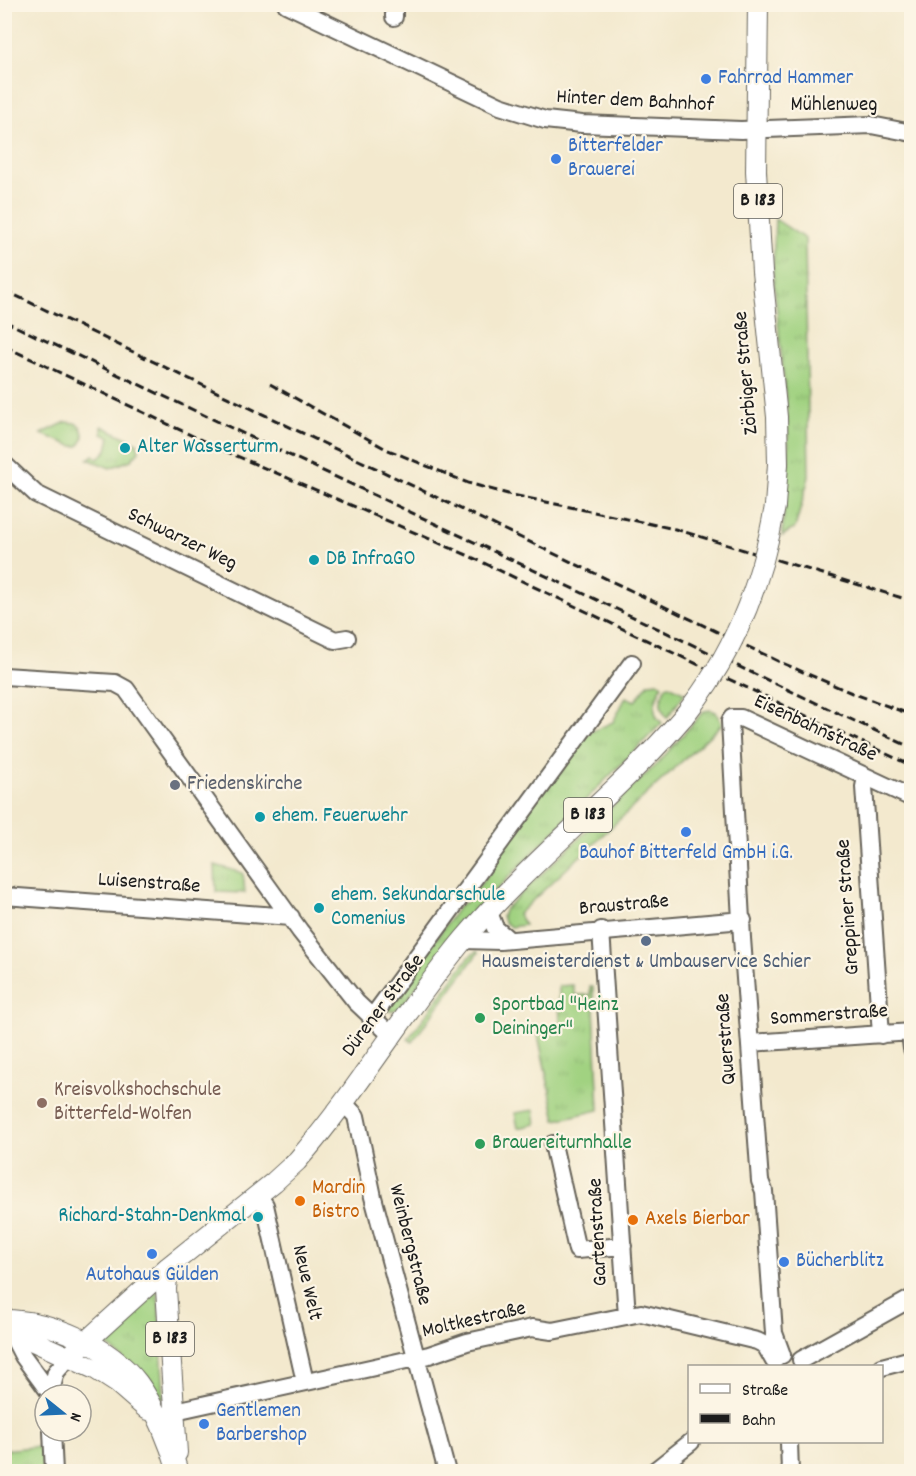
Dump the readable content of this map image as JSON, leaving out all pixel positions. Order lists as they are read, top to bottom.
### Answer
{
  "streets": {
    "main road": ["B 183", "Zörbiger Straße", "Dürener Straße"],
    "street": [
      "Hinter dem Bahnhof",
      "Mühlenweg",
      "Schwarzer Weg",
      "Eisenbahnstraße",
      "Luisenstraße",
      "Braustraße",
      "Greppiner Straße",
      "Sommerstraße",
      "Querstraße",
      "Gartenstraße",
      "Weinbergstraße",
      "Neue Welt",
      "Moltkestraße"
    ]
  },
  "crossings": [
    ["Hinter dem Bahnhof", "Mühlenweg"],
    ["Hinter dem Bahnhof", "Zörbiger Straße"],
    ["Mühlenweg", "Zörbiger Straße"],
    ["B 183", "Dürener Straße"],
    ["B 183", "Moltkestraße"],
    ["Zörbiger Straße", "Dürener Straße"],
    ["Eisenbahnstraße", "Greppiner Straße"],
    ["Eisenbahnstraße", "Querstraße"],
    ["Braustraße", "Dürener Straße"],
    ["Braustraße", "Querstraße"],
    ["Braustraße", "Gartenstraße"],
    ["Greppiner Straße", "Sommerstraße"],
    ["Dürener Straße", "Weinbergstraße"],
    ["Dürener Straße", "Neue Welt"],
    ["Sommerstraße", "Querstraße"],
    ["Querstraße", "Moltkestraße"],
    ["Gartenstraße", "Moltkestraße"],
    ["Weinbergstraße", "Moltkestraße"],
    ["Neue Welt", "Moltkestraße"]
  ],
  "places": [
    "Fahrrad Hammer",
    "Bitterfelder Brauerei",
    "Alter Wasserturm",
    "DB InfraGO",
    "Friedenskirche",
    "ehem. Feuerwehr",
    "Bauhof Bitterfeld GmbH i.G.",
    "ehem. Sekundarschule Comenius",
    "Hausmeisterdienst & Umbauservice Schier",
    "Sportbad \"Heinz Deininger\"",
    "Kreisvolkshochschule Bitterfeld-Wolfen",
    "Brauereiturnhalle",
    "Mardin Bistro",
    "Richard-Stahn-Denkmal",
    "Axels Bierbar",
    "Autohaus Gülden",
    "Bücherblitz",
    "Gentlemen Barbershop"
  ],
  "legend": ["Straße", "Bahn"],
  "north": "right"
}
